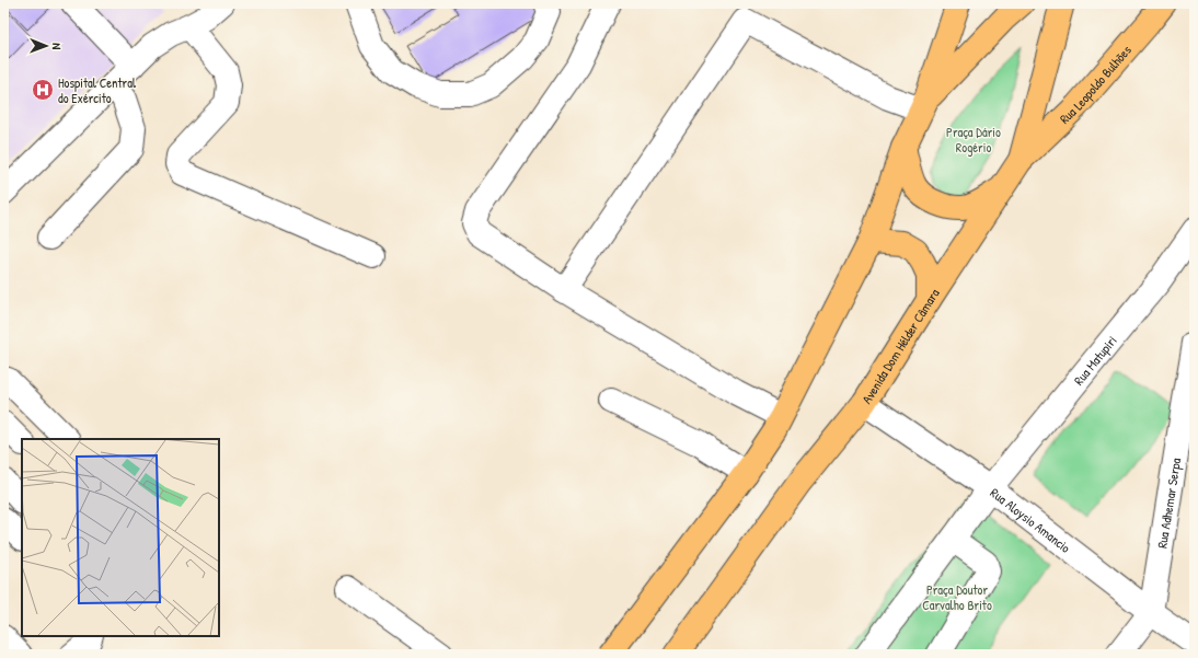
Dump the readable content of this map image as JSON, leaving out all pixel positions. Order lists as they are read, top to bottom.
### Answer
{
  "streets": {
    "main road": ["Rua Leopoldo Bulhões", "Avenida Dom Hélder Câmara"],
    "street": ["Rua Matupiri", "Rua Adhemar Serpa", "Rua Aloysio Amancio"]
  },
  "crossings": [
    ["Rua Leopoldo Bulhões", "Avenida Dom Hélder Câmara"],
    ["Avenida Dom Hélder Câmara", "Rua Aloysio Amancio"],
    ["Rua Matupiri", "Rua Aloysio Amancio"],
    ["Rua Adhemar Serpa", "Rua Aloysio Amancio"]
  ],
  "parks": ["Praça Dário Rogério", "Praça Doutor Carvalho Brito"],
  "places": {
    "hospital": ["Hospital Central do Exército"]
  },
  "north": "right"
}
